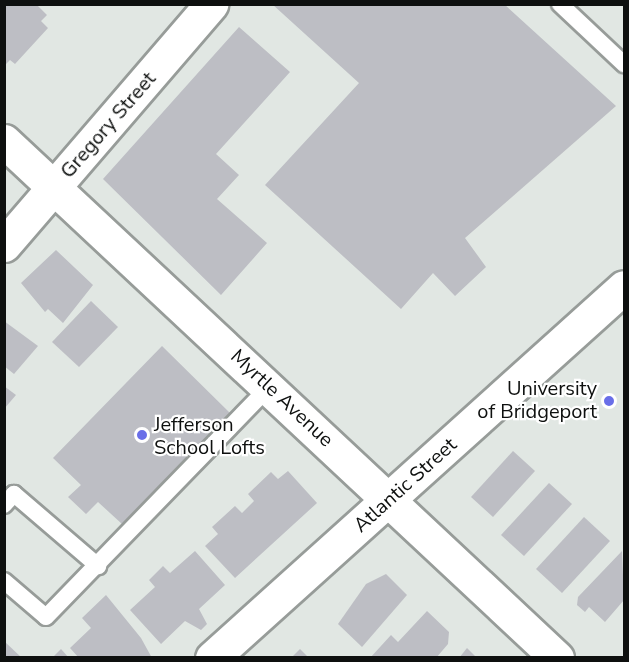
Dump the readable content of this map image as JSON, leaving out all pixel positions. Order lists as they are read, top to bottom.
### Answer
{
  "streets": {
    "street": ["Gregory Street", "Myrtle Avenue", "Atlantic Street"]
  },
  "crossings": [
    ["Gregory Street", "Myrtle Avenue"],
    ["Myrtle Avenue", "Atlantic Street"]
  ],
  "places": ["University of Bridgeport", "Jefferson School Lofts"]
}
